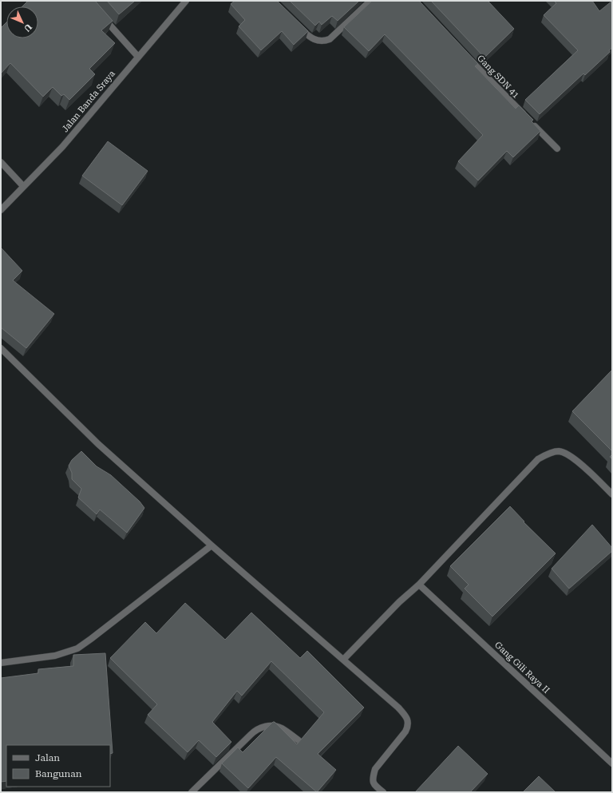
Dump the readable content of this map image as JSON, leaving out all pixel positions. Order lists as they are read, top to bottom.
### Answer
{
  "streets": {
    "street": ["Gang SDN 41", "Jalan Banda Sraya", "Gang Gili Raya II"]
  },
  "legend": ["Jalan", "Bangunan"],
  "north": "bottom right"
}
